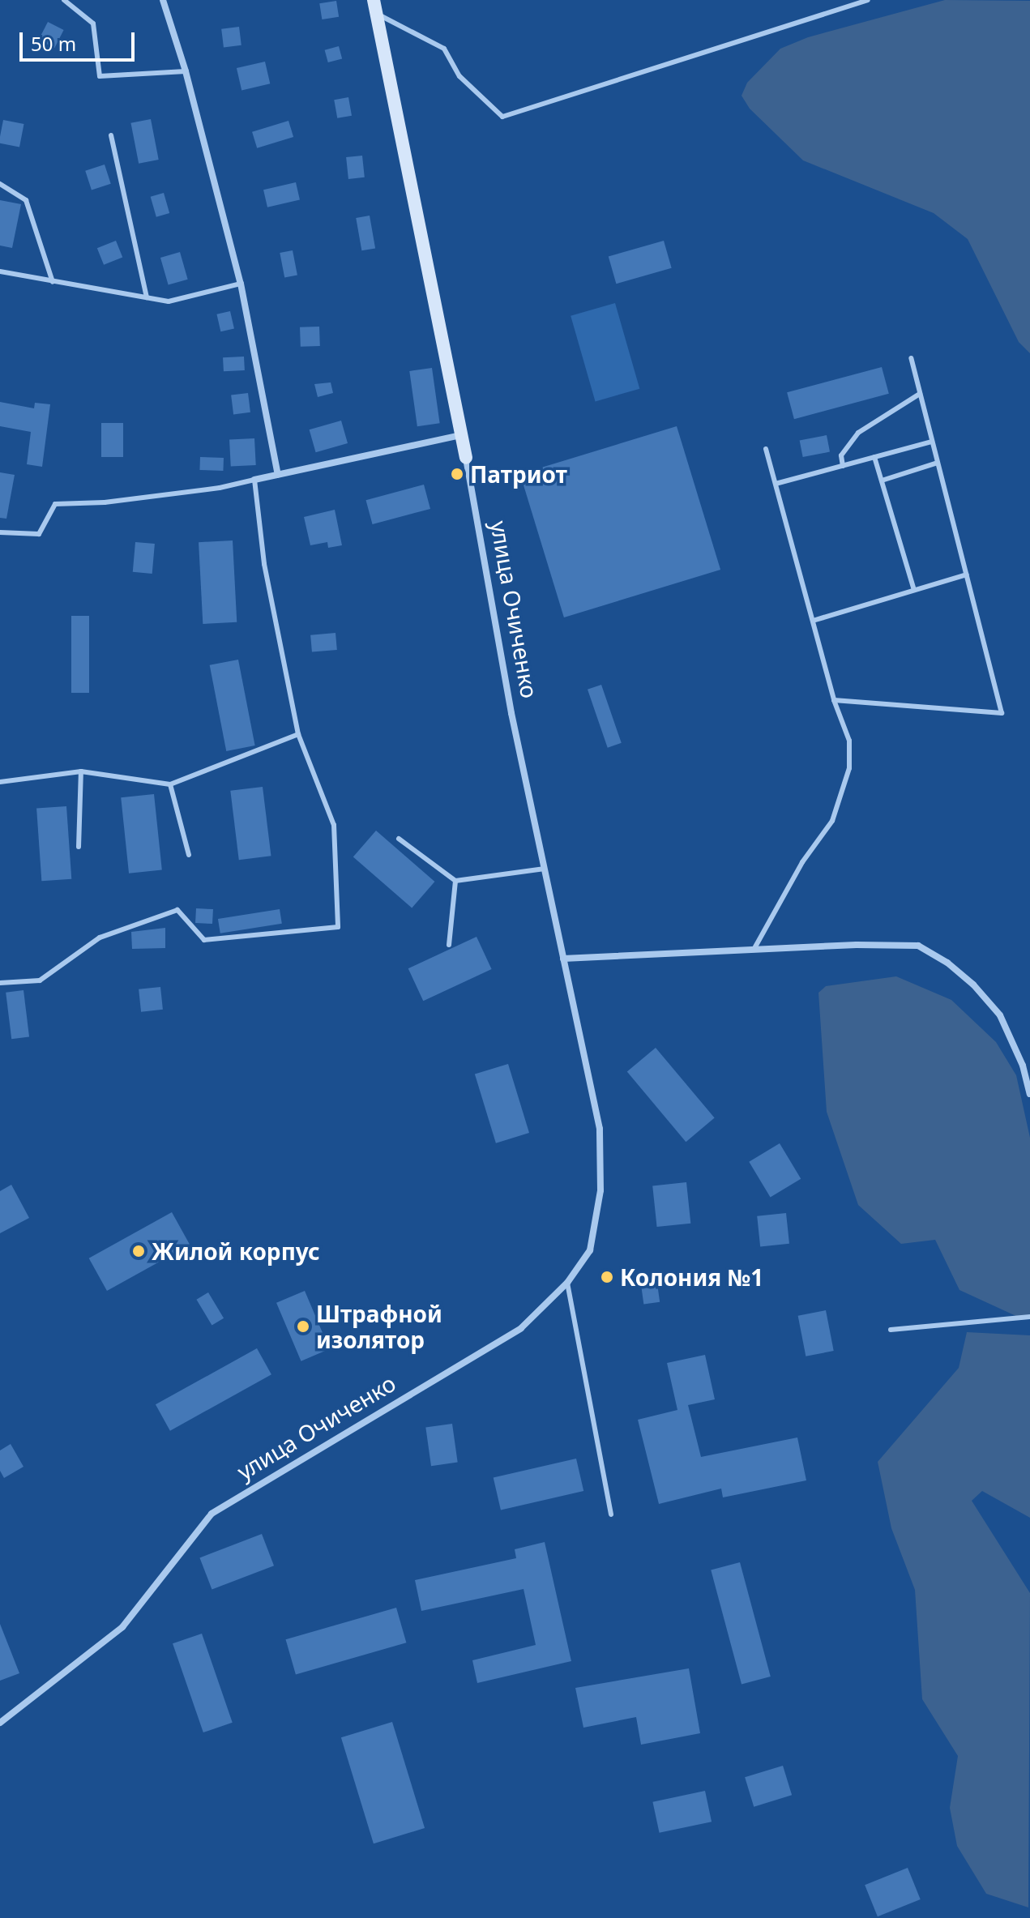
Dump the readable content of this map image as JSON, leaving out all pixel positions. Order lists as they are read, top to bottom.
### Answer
{
  "streets": {
    "street": ["улица Очиченко"]
  },
  "places": [
    "Патриот",
    "Жилой корпус",
    "Колония №1",
    "Штрафной изолятор"
  ],
  "scale_bar": "50 m"
}
